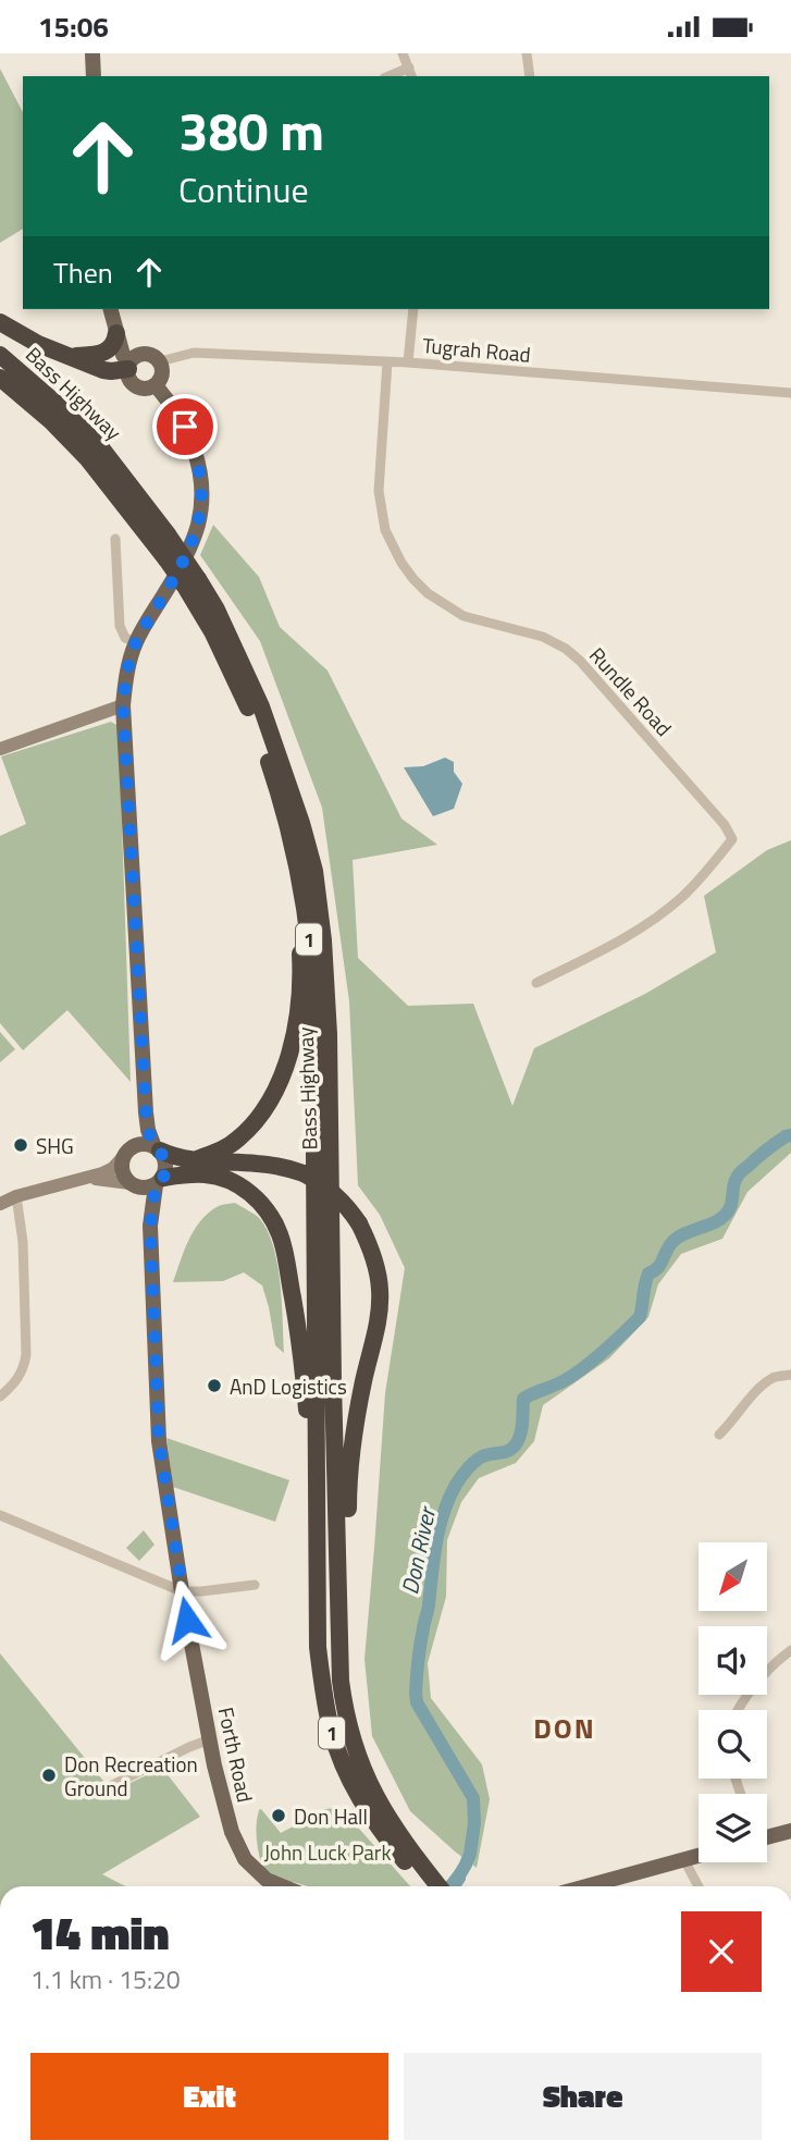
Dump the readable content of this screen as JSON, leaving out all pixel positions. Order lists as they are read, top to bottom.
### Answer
{
  "streets": {
    "highway": ["Bass Highway", "1"],
    "main road": ["Forth Road"],
    "street": ["Tugrah Road", "Rundle Road"]
  },
  "crossings": [
    ["Tugrah Road", "Rundle Road"]
  ],
  "districts": ["DON"],
  "water": ["Don River"],
  "parks": ["John Luck Park"],
  "places": [
    "SHG",
    "AnD Logistics",
    "Don Recreation Ground",
    "Don Hall"
  ],
  "north": "bottom left",
  "page": {
    "status": "15:06",
    "turn": ["380 m", "Continue"],
    "then": "Then",
    "heading": ["14 min", "1.1 km · 15:20"],
    "buttons": ["Exit", "Share"]
  }
}
